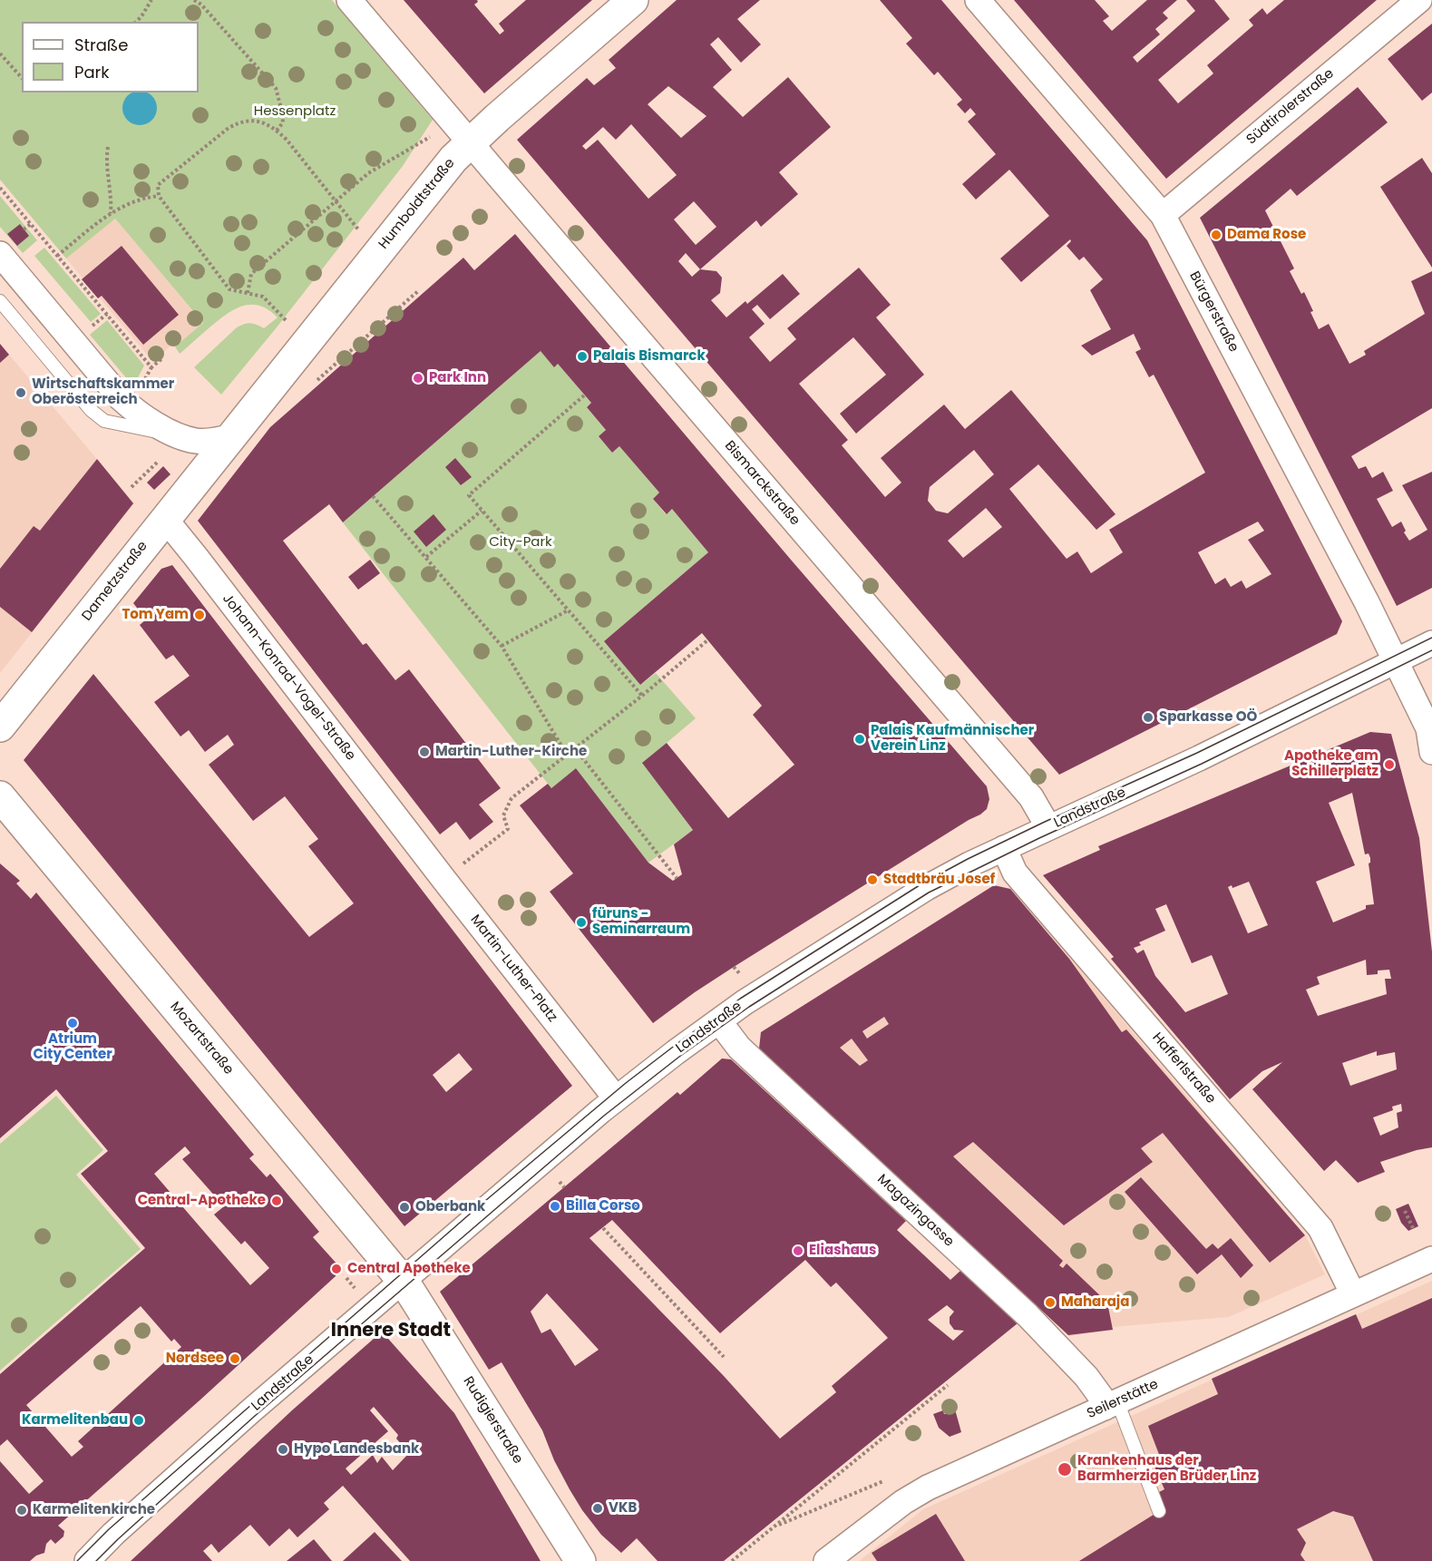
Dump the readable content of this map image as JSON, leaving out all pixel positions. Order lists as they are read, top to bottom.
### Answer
{
  "streets": {
    "main road": [
      "Humboldtstraße",
      "Dametzstraße",
      "Mozartstraße",
      "Rudigierstraße"
    ],
    "street": [
      "Südtirolerstraße",
      "Bürgerstraße",
      "Bismarckstraße",
      "Johann-Konrad-Vogel-Straße",
      "Landstraße",
      "Martin-Luther-Platz",
      "Hafferlstraße",
      "Magazingasse",
      "Seilerstätte"
    ]
  },
  "crossings": [
    ["Südtirolerstraße", "Bürgerstraße"],
    ["Humboldtstraße", "Bismarckstraße"],
    ["Humboldtstraße", "Dametzstraße"],
    ["Bürgerstraße", "Landstraße"],
    ["Bismarckstraße", "Landstraße"],
    ["Dametzstraße", "Johann-Konrad-Vogel-Straße"],
    ["Johann-Konrad-Vogel-Straße", "Martin-Luther-Platz"],
    ["Landstraße", "Martin-Luther-Platz"],
    ["Landstraße", "Mozartstraße"],
    ["Landstraße", "Hafferlstraße"],
    ["Landstraße", "Magazingasse"],
    ["Landstraße", "Rudigierstraße"],
    ["Mozartstraße", "Rudigierstraße"],
    ["Hafferlstraße", "Seilerstätte"],
    ["Magazingasse", "Seilerstätte"]
  ],
  "districts": ["Innere Stadt"],
  "parks": ["Hessenplatz", "City-Park"],
  "places": [
    "Dama Rose",
    "Palais Bismarck",
    "Park Inn",
    "Wirtschaftskammer Oberösterreich",
    "Tom Yam",
    "Sparkasse OÖ",
    "Palais Kaufmännischer Verein Linz",
    "Martin-Luther-Kirche",
    "Apotheke am Schillerplatz",
    "Stadtbräu Josef",
    "füruns - Seminarraum",
    "Atrium City Center",
    "Central-Apotheke",
    "Billa Corso",
    "Oberbank",
    "Eliashaus",
    "Central Apotheke",
    "Maharaja",
    "Nordsee",
    "Karmelitenbau",
    "Hypo Landesbank",
    "Krankenhaus der Barmherzigen Brüder Linz",
    "VKB",
    "Karmelitenkirche"
  ],
  "legend": ["Straße", "Park"]
}
